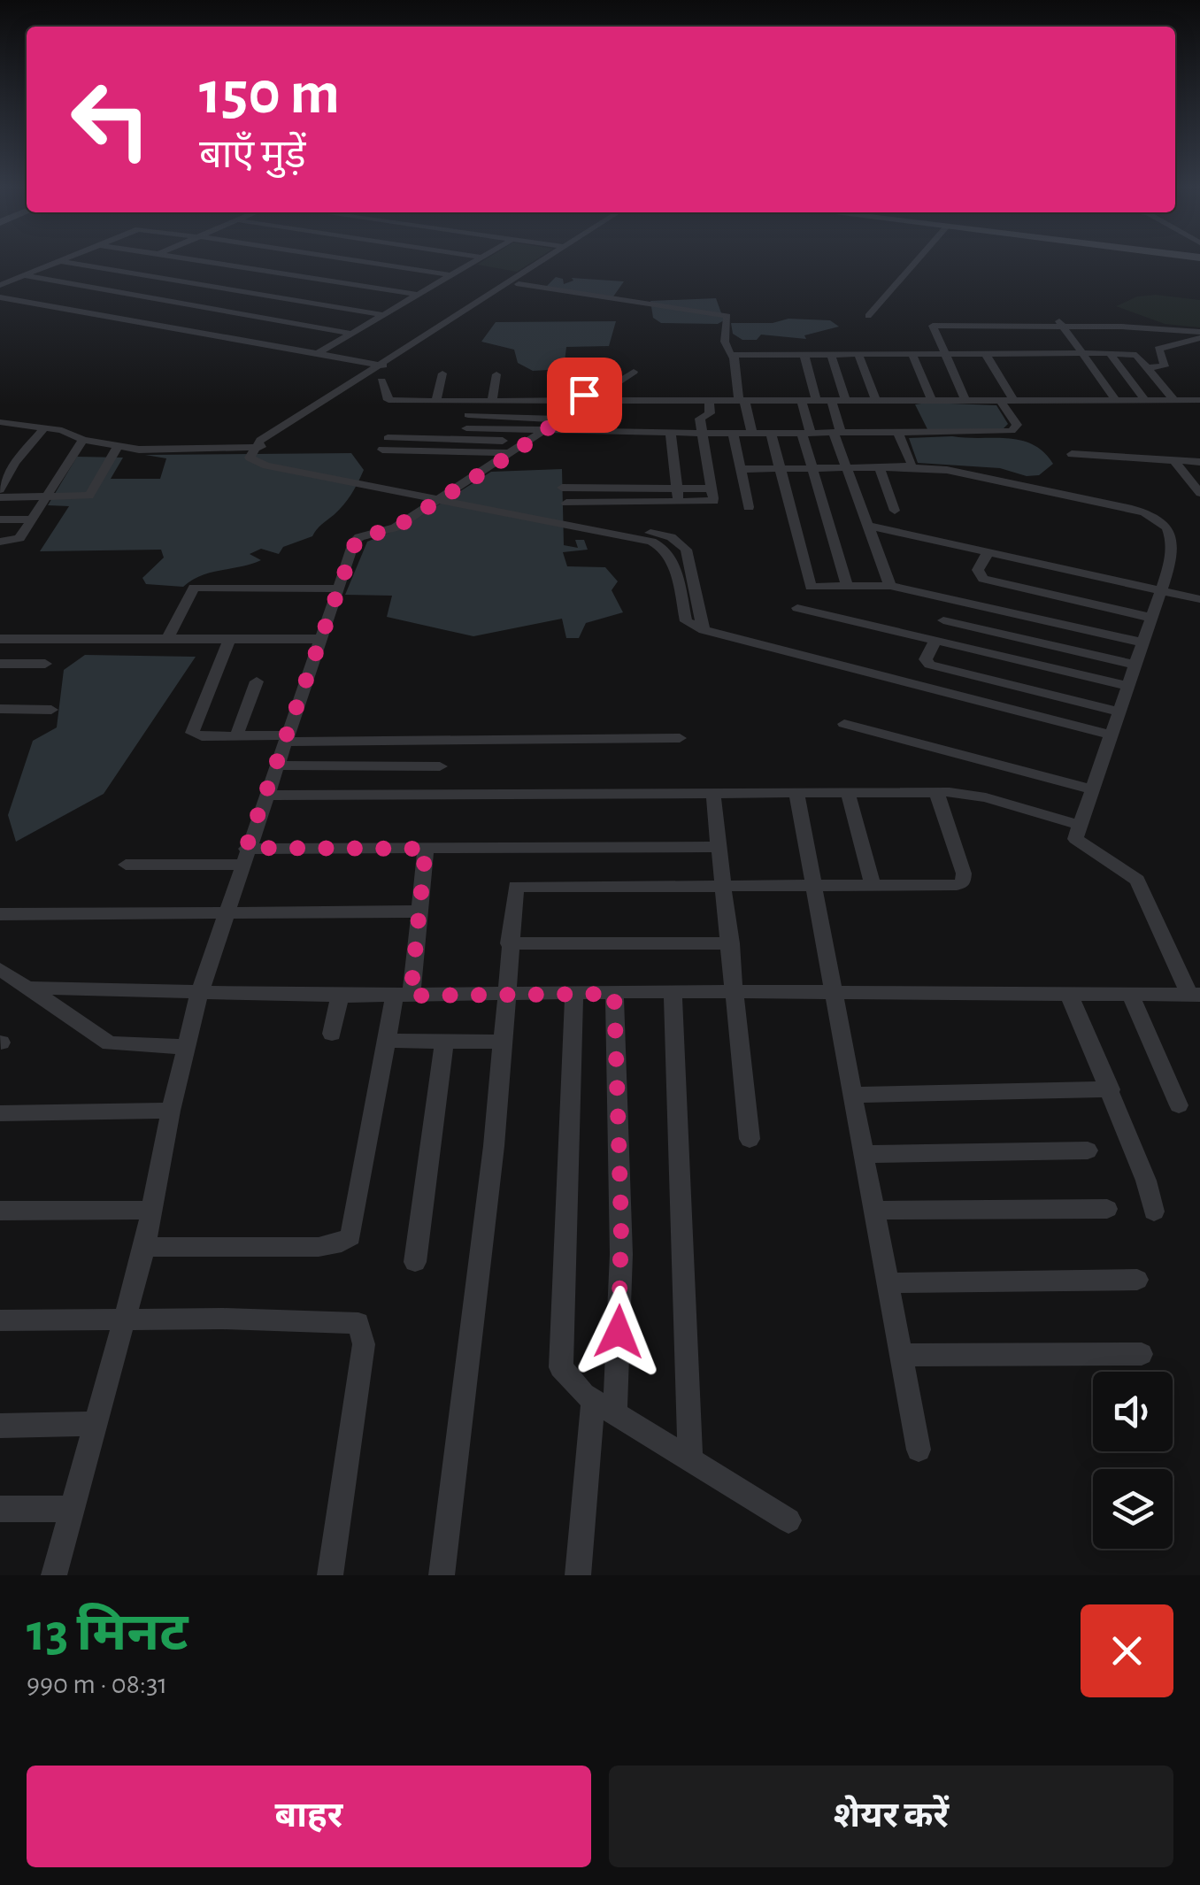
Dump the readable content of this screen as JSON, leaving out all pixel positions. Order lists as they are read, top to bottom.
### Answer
{
  "page": {
    "turn": ["150 m", "बाएँ मुड़ें"],
    "heading": ["13 मिनट", "990 m · 08:31"],
    "buttons": ["बाहर", "शेयर करें"]
  }
}
